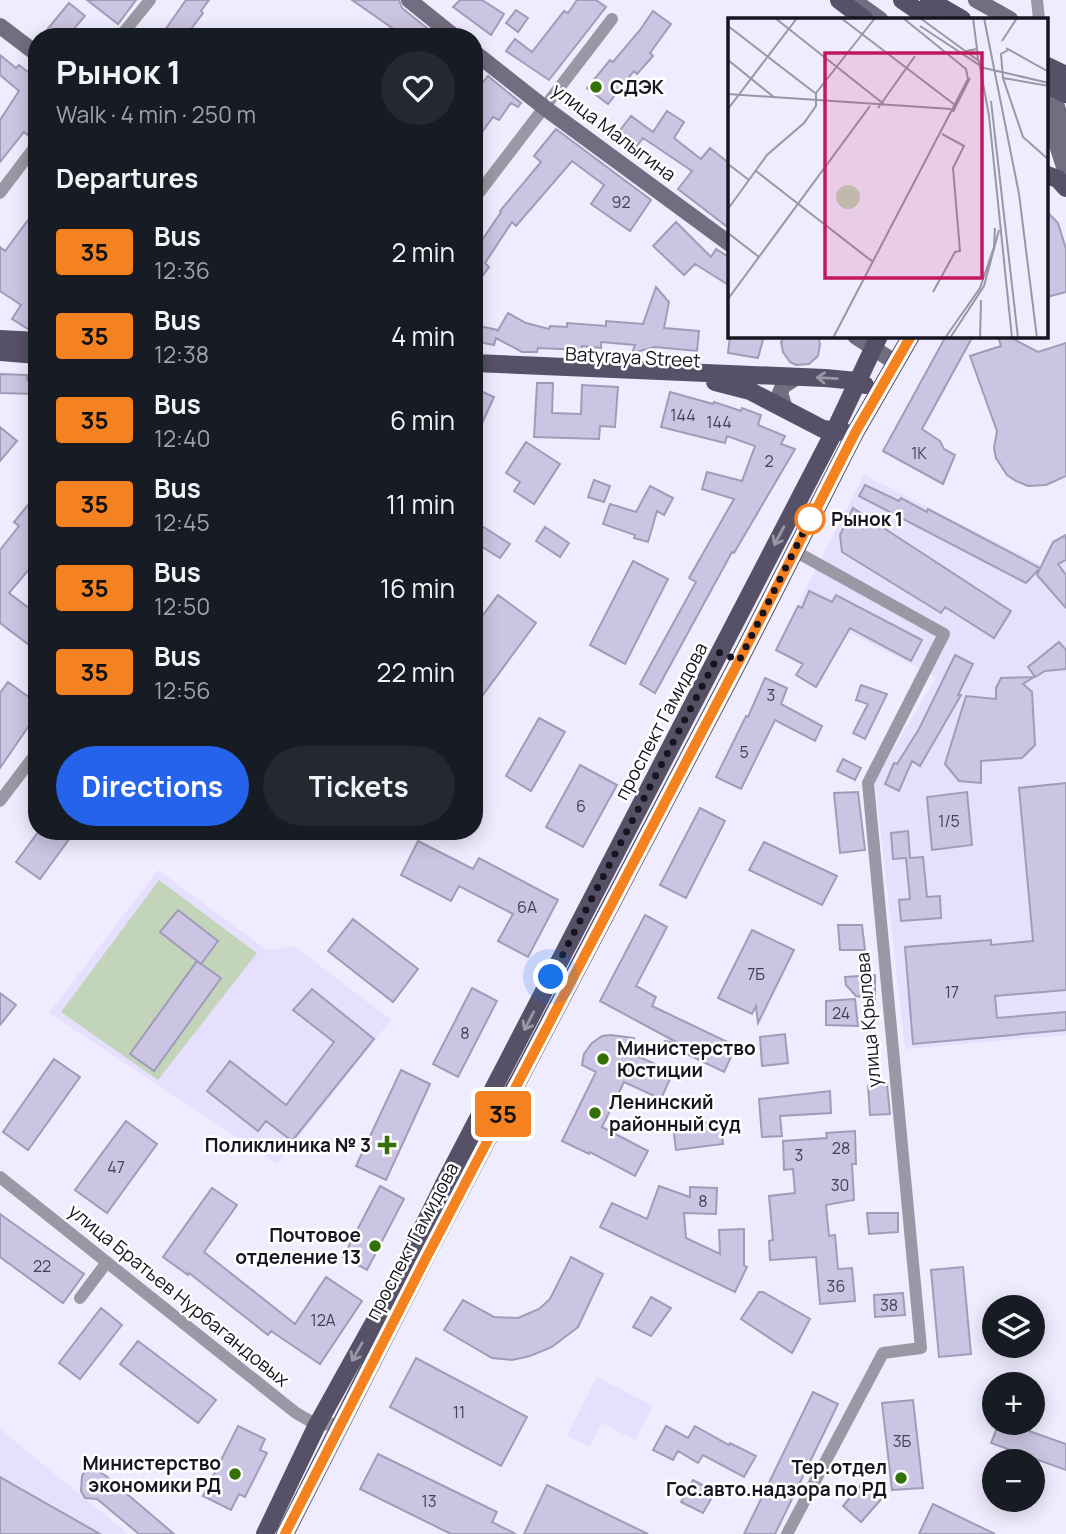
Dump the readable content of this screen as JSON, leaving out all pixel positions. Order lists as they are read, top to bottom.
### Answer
{
  "streets": {
    "main road": ["Batyraya Street", "проспект Гамидова"],
    "street": ["улица Малыгина", "улица Крылова", "улица Братьев Нурбагандовых"]
  },
  "crossings": [
    ["Batyraya Street", "проспект Гамидова"],
    ["проспект Гамидова", "улица Крылова"],
    ["проспект Гамидова", "улица Братьев Нурбагандовых"]
  ],
  "places": {
    "other": [
      "СДЭК",
      "Рынок 1",
      "Министерство Юстиции",
      "Ленинский районный суд",
      "Почтовое отделение 13",
      "Министерство экономики РД",
      "Тер.отдел Гос.авто.надзора по РД"
    ],
    "health": ["Поликлиника № 3"]
  },
  "lines": ["bus line 35"],
  "house_numbers": [
    "92",
    "144",
    "144",
    "1К",
    "2",
    "3",
    "5",
    "6",
    "1/5",
    "6А",
    "7Б",
    "17",
    "24",
    "8",
    "28",
    "3",
    "47",
    "30",
    "8",
    "22",
    "36",
    "38",
    "12А",
    "11",
    "3Б",
    "13"
  ],
  "page": {
    "on_map": "35",
    "heading": [
      ["Рынок 1", "Walk · 4 min · 250 m"],
      "Departures"
    ],
    "list": [
      {
        "mark": "35",
        "name": "Bus",
        "note": "12:36",
        "value": "2 min"
      },
      {
        "mark": "35",
        "name": "Bus",
        "note": "12:38",
        "value": "4 min"
      },
      {
        "mark": "35",
        "name": "Bus",
        "note": "12:40",
        "value": "6 min"
      },
      {
        "mark": "35",
        "name": "Bus",
        "note": "12:45",
        "value": "11 min"
      },
      {
        "mark": "35",
        "name": "Bus",
        "note": "12:50",
        "value": "16 min"
      },
      {
        "mark": "35",
        "name": "Bus",
        "note": "12:56",
        "value": "22 min"
      }
    ],
    "buttons": ["Directions", "Tickets"],
    "map_buttons": ["+", "−"]
  }
}
